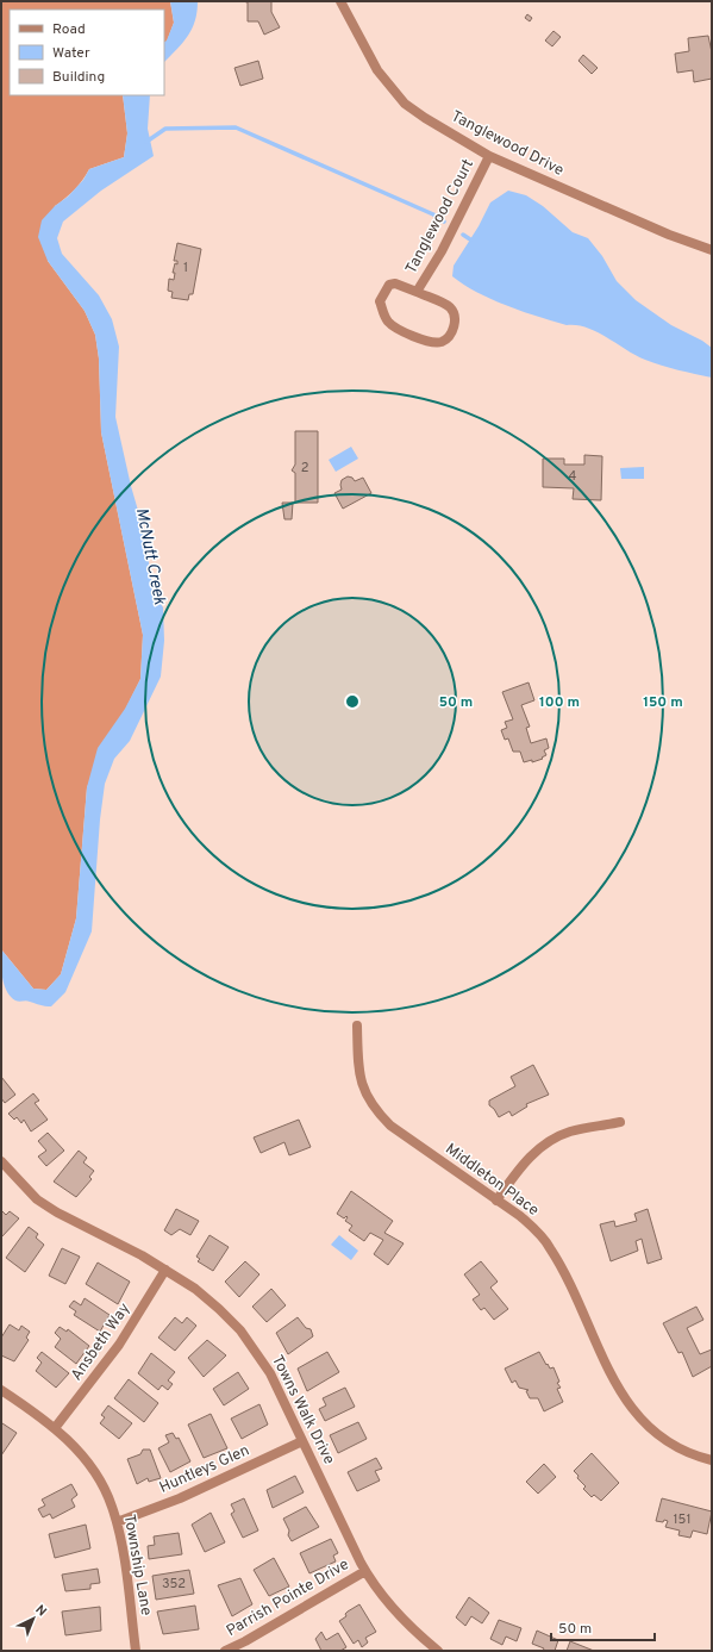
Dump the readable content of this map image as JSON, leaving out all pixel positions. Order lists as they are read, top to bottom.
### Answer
{
  "streets": {
    "street": [
      "Tanglewood Drive",
      "Tanglewood Court",
      "Middleton Place",
      "Ansbeth Way",
      "Towns Walk Drive",
      "Huntleys Glen",
      "Township Lane",
      "Parrish Pointe Drive"
    ]
  },
  "crossings": [
    ["Tanglewood Drive", "Tanglewood Court"],
    ["Ansbeth Way", "Towns Walk Drive"],
    ["Ansbeth Way", "Township Lane"],
    ["Towns Walk Drive", "Huntleys Glen"],
    ["Towns Walk Drive", "Parrish Pointe Drive"],
    ["Huntleys Glen", "Township Lane"]
  ],
  "water": ["McNutt Creek"],
  "house_numbers": [
    "1",
    "2",
    "4",
    "151",
    "352"
  ],
  "legend": ["Road", "Water", "Building"],
  "scale_bar": "50 m",
  "north": "top right",
  "rings": ["50 m", "100 m", "150 m"]
}
